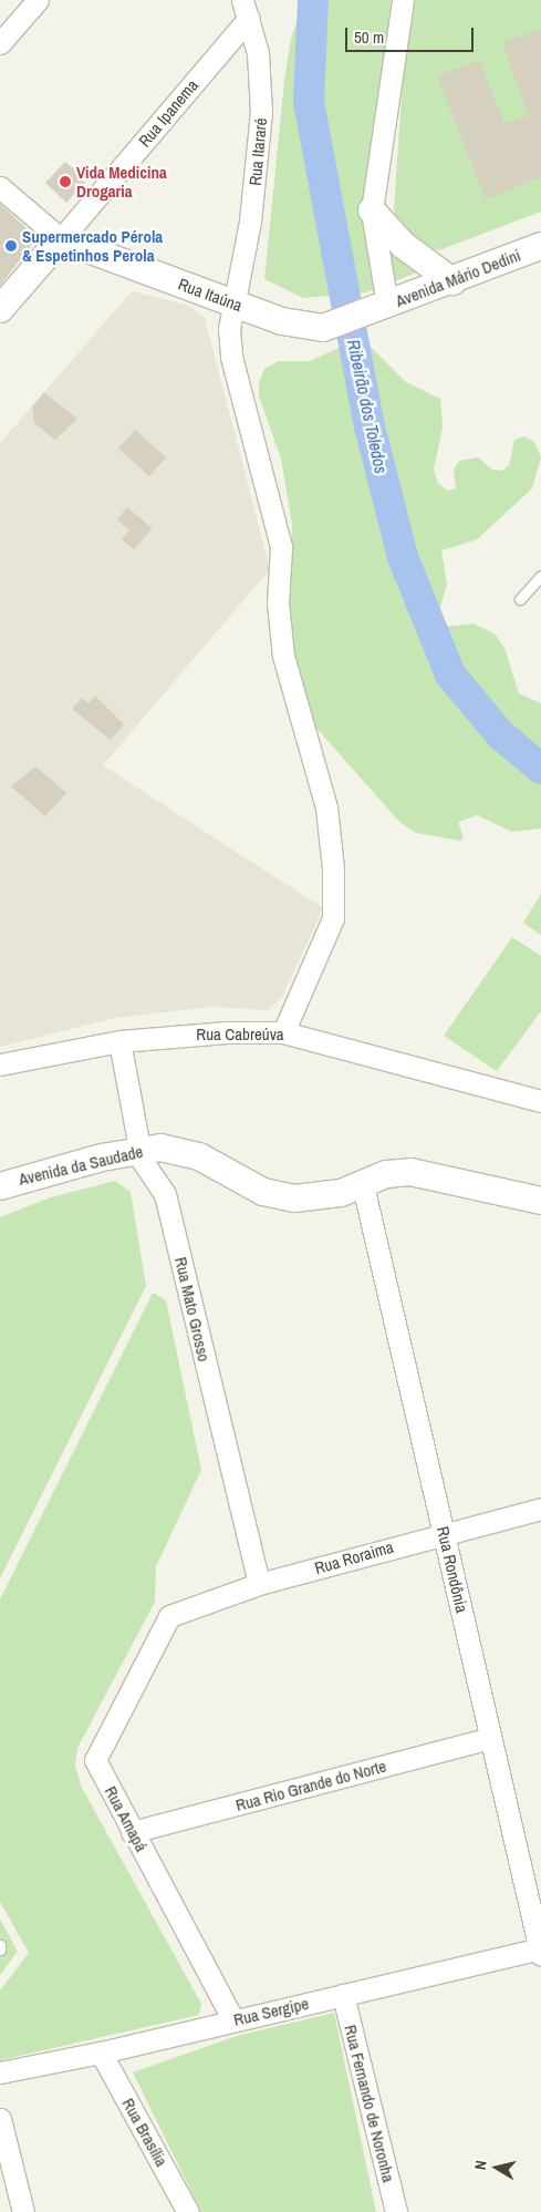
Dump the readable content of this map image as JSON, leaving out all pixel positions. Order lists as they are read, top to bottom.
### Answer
{
  "streets": {
    "street": [
      "Rua Ipanema",
      "Rua Itararé",
      "Avenida Mário Dedini",
      "Rua Itaúna",
      "Rua Cabreúva",
      "Avenida da Saudade",
      "Rua Mato Grosso",
      "Rua Roraima",
      "Rua Rondônia",
      "Rua Rio Grande do Norte",
      "Rua Amapá",
      "Rua Sergipe",
      "Rua Fernando de Noronha",
      "Rua Brasília"
    ]
  },
  "crossings": [
    ["Rua Ipanema", "Rua Itararé"],
    ["Rua Ipanema", "Rua Itaúna"],
    ["Rua Itararé", "Rua Itaúna"],
    ["Rua Itararé", "Rua Cabreúva"],
    ["Avenida Mário Dedini", "Rua Itaúna"],
    ["Rua Cabreúva", "Rua Mato Grosso"],
    ["Avenida da Saudade", "Rua Mato Grosso"],
    ["Avenida da Saudade", "Rua Rondônia"],
    ["Rua Mato Grosso", "Rua Roraima"],
    ["Rua Roraima", "Rua Rondônia"],
    ["Rua Roraima", "Rua Amapá"],
    ["Rua Rondônia", "Rua Rio Grande do Norte"],
    ["Rua Rondônia", "Rua Sergipe"],
    ["Rua Rio Grande do Norte", "Rua Amapá"],
    ["Rua Amapá", "Rua Sergipe"],
    ["Rua Sergipe", "Rua Fernando de Noronha"],
    ["Rua Sergipe", "Rua Brasília"]
  ],
  "water": ["Ribeirão dos Toledos"],
  "places": ["Vida Medicina Drogaria", "Supermercado Pérola & Espetinhos Perola"],
  "scale_bar": "50 m",
  "north": "left"
}
